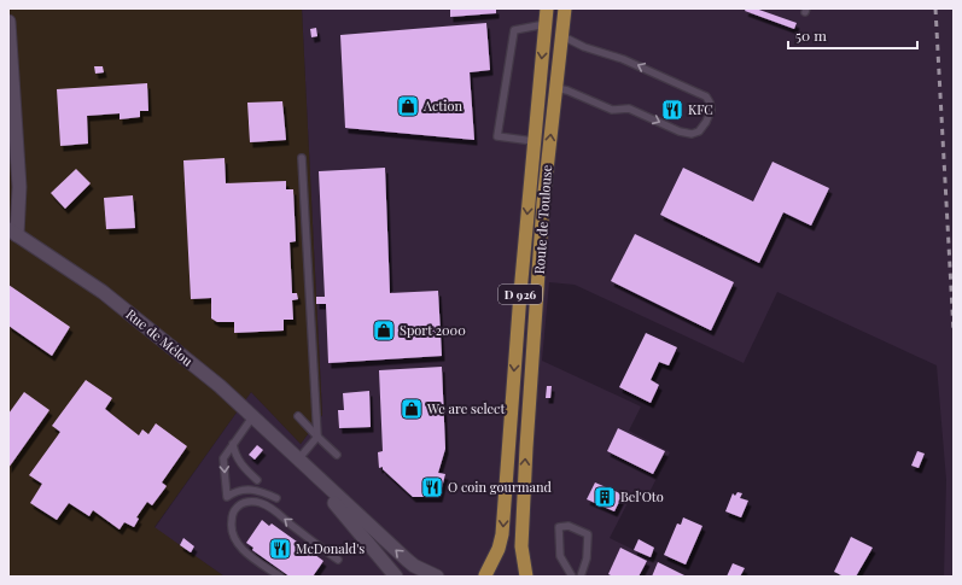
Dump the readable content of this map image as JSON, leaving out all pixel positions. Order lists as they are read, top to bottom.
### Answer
{
  "streets": {
    "main road": ["Route de Toulouse", "D 926"],
    "street": ["Rue de Mélou"]
  },
  "places": {
    "shop": ["Action", "Sport 2000", "We are select"],
    "restaurant": ["KFC", "O coin gourmand", "McDonald's"],
    "building": ["Bel'Oto"]
  },
  "scale_bar": "50 m"
}
